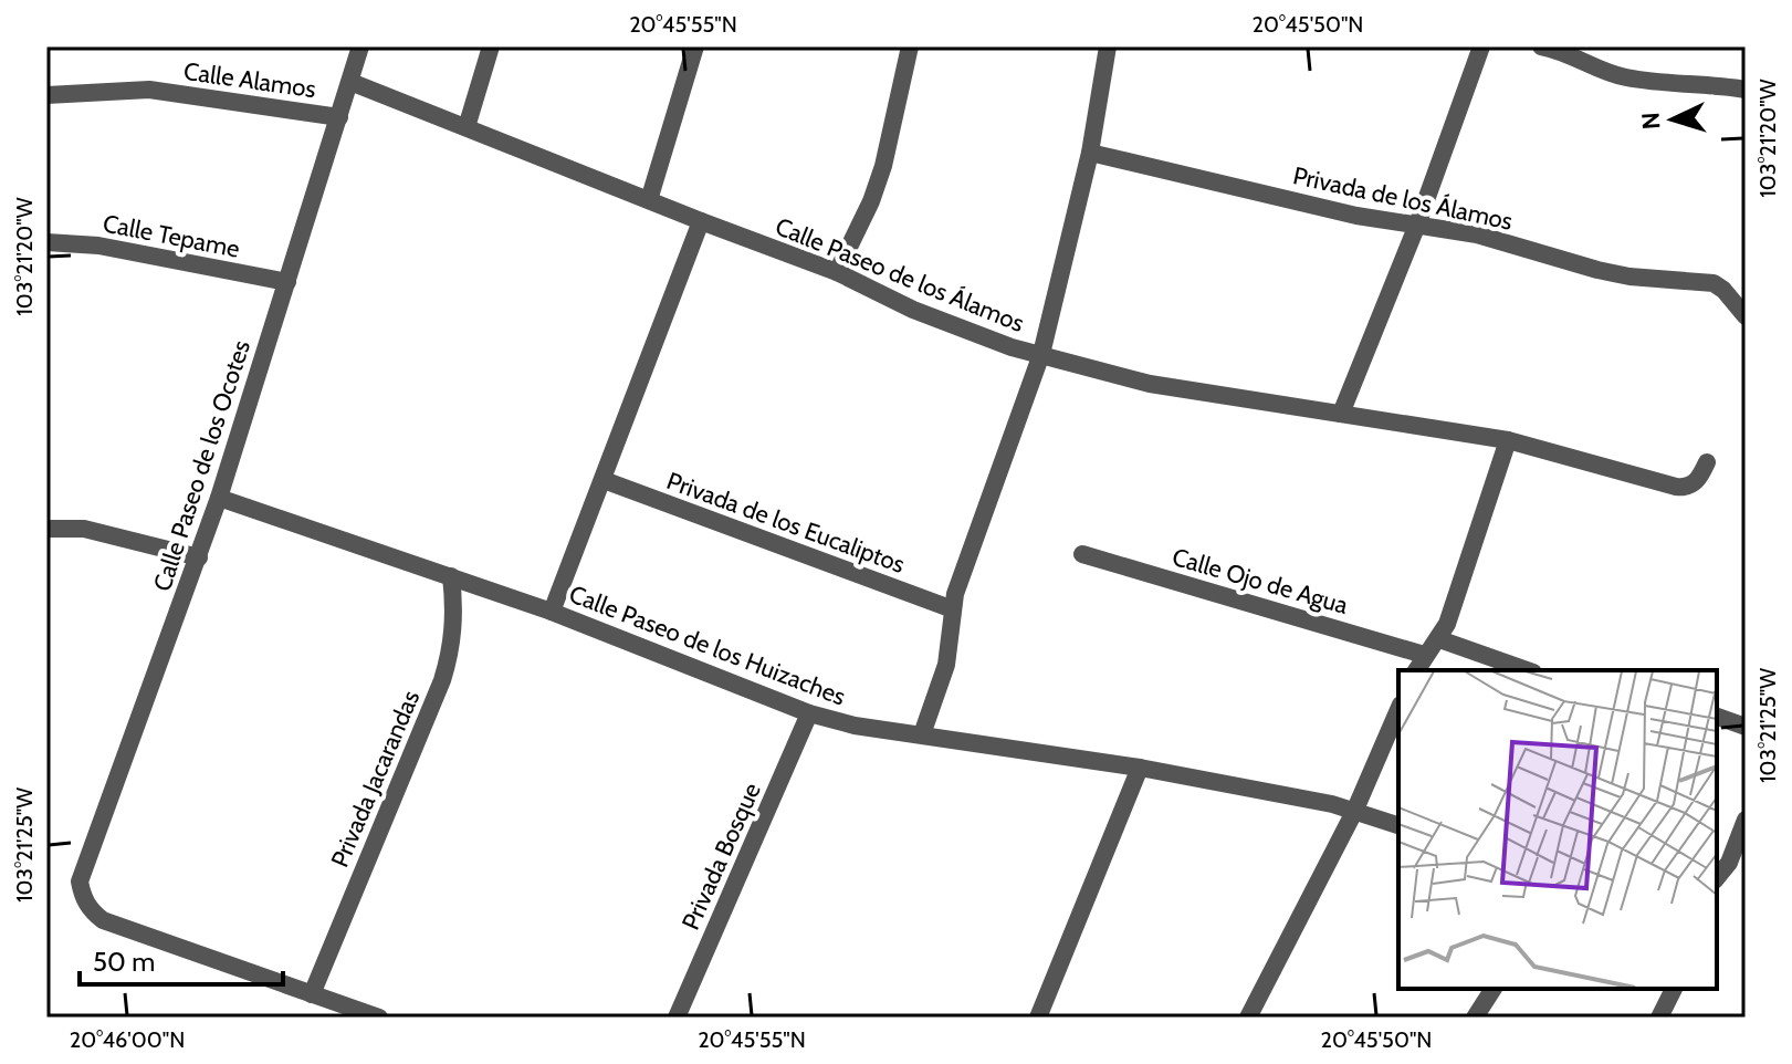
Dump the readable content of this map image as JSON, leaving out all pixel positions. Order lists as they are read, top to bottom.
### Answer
{
  "streets": {
    "street": [
      "Calle Alamos",
      "Privada de los Álamos",
      "Calle Tepame",
      "Calle Paseo de los Álamos",
      "Calle Paseo de los Ocotes",
      "Privada de los Eucaliptos",
      "Calle Ojo de Agua",
      "Calle Paseo de los Huizaches",
      "Privada Jacarandas",
      "Privada Bosque"
    ]
  },
  "crossings": [
    ["Calle Alamos", "Calle Paseo de los Ocotes"],
    ["Calle Tepame", "Calle Paseo de los Ocotes"],
    ["Calle Paseo de los Álamos", "Calle Paseo de los Ocotes"],
    ["Calle Paseo de los Ocotes", "Calle Paseo de los Huizaches"],
    ["Calle Paseo de los Ocotes", "Privada Jacarandas"],
    ["Calle Paseo de los Huizaches", "Privada Jacarandas"],
    ["Calle Paseo de los Huizaches", "Privada Bosque"]
  ],
  "scale_bar": "50 m",
  "north": "left",
  "coordinates": [
    "20°45'55\"N",
    "20°45'50\"N",
    "103°21'20\"W",
    "103°21'25\"W",
    "20°46'00\"N"
  ]
}
